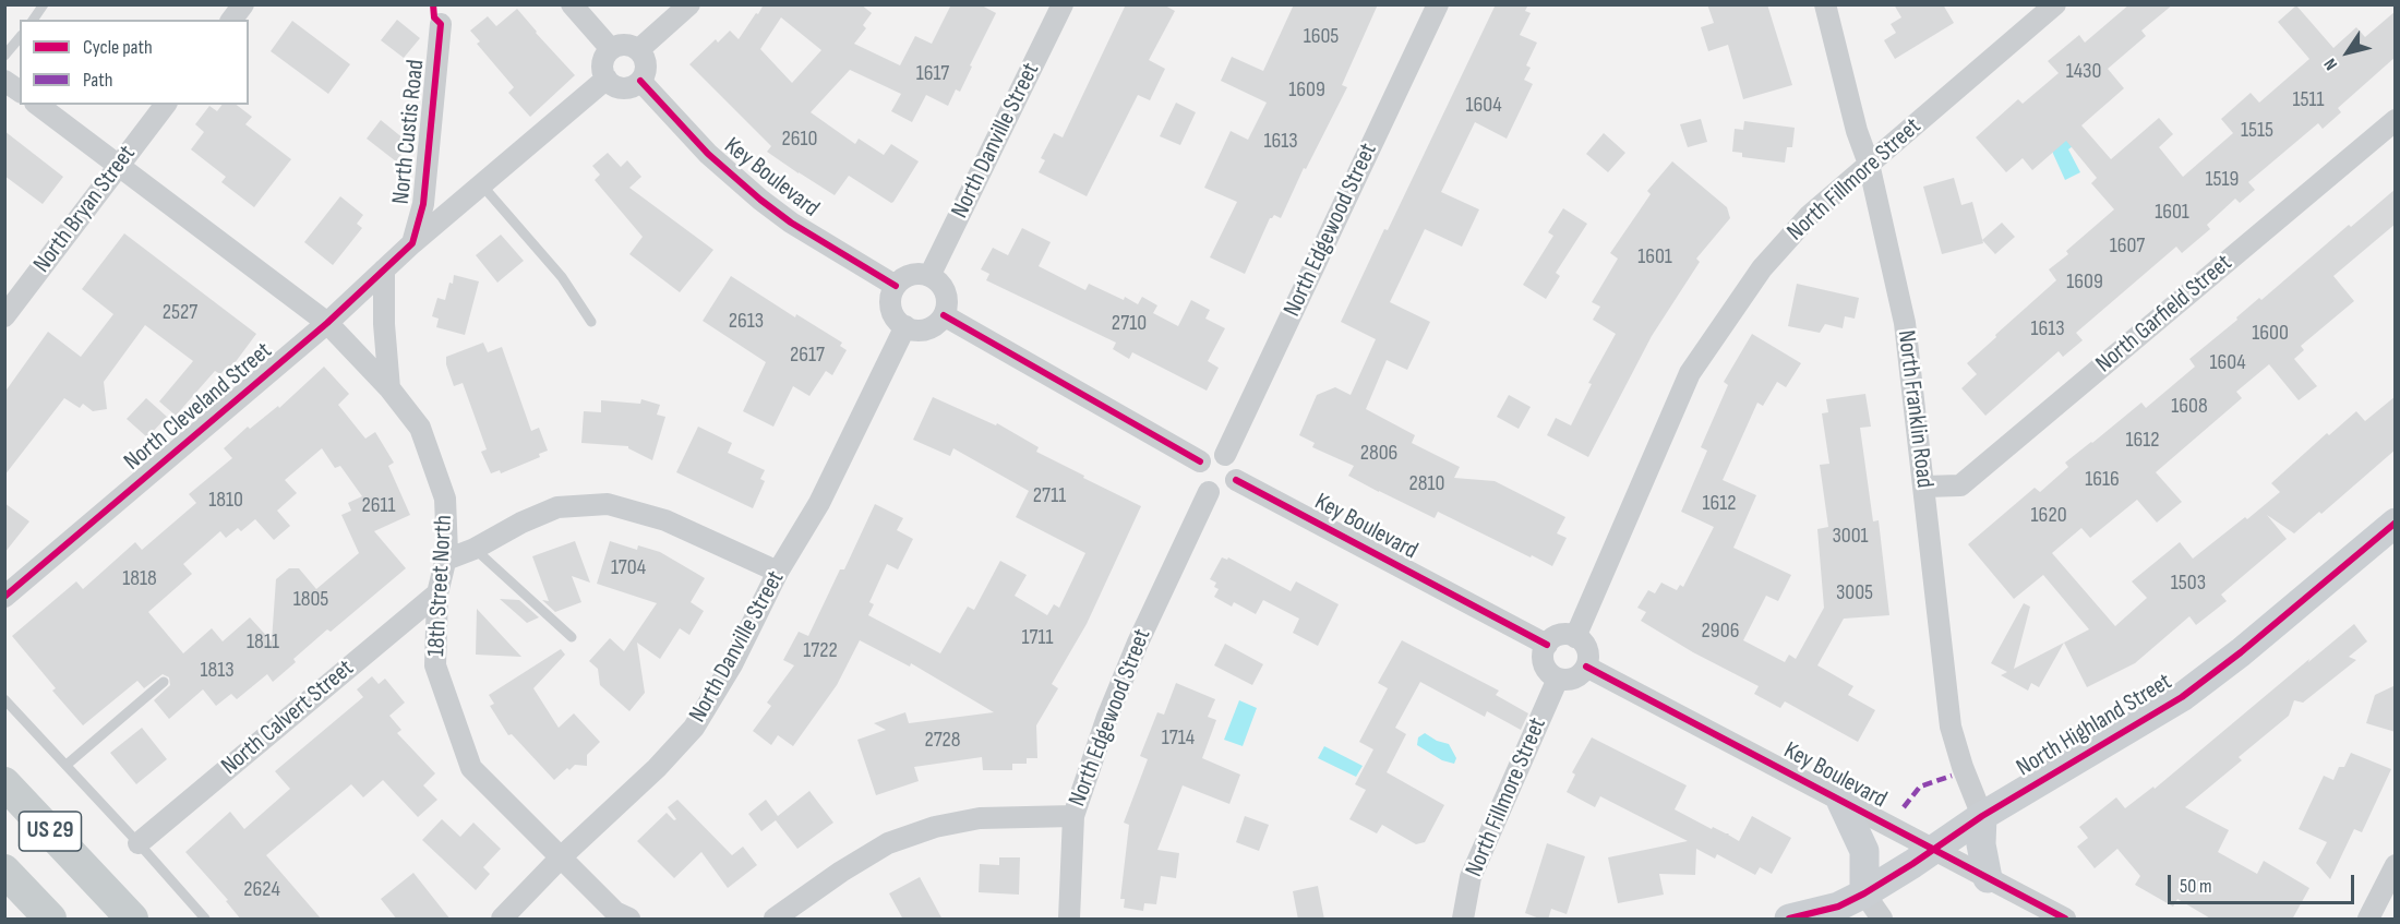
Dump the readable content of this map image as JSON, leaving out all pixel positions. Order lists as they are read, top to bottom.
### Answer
{
  "streets": {
    "main road": ["US 29"],
    "street": [
      "North Custis Road",
      "North Danville Street",
      "Key Boulevard",
      "North Fillmore Street",
      "North Bryan Street",
      "North Edgewood Street",
      "North Garfield Street",
      "North Cleveland Street",
      "North Franklin Road",
      "18th Street North",
      "North Calvert Street",
      "North Highland Street"
    ]
  },
  "crossings": [
    ["North Custis Road", "North Cleveland Street"],
    ["North Danville Street", "Key Boulevard"],
    ["North Danville Street", "18th Street North"],
    ["Key Boulevard", "North Fillmore Street"],
    ["Key Boulevard", "North Edgewood Street"],
    ["Key Boulevard", "North Cleveland Street"],
    ["Key Boulevard", "North Highland Street"],
    ["North Fillmore Street", "North Franklin Road"],
    ["North Bryan Street", "18th Street North"],
    ["North Garfield Street", "North Franklin Road"],
    ["North Cleveland Street", "18th Street North"],
    ["North Franklin Road", "North Highland Street"],
    ["18th Street North", "North Calvert Street"]
  ],
  "house_numbers": [
    "1605",
    "1430",
    "1617",
    "1609",
    "1511",
    "1604",
    "1515",
    "2610",
    "1613",
    "1519",
    "1601",
    "1607",
    "1601",
    "1609",
    "2527",
    "2613",
    "2710",
    "1613",
    "1600",
    "2617",
    "1604",
    "1608",
    "1612",
    "2806",
    "1616",
    "2810",
    "2711",
    "1810",
    "1612",
    "2611",
    "1620",
    "3001",
    "1704",
    "1818",
    "1503",
    "3005",
    "1805",
    "2906",
    "1711",
    "1811",
    "1722",
    "1813",
    "1714",
    "2728",
    "2624"
  ],
  "legend": ["Cycle path", "Path"],
  "scale_bar": "50 m",
  "north": "bottom left"
}
